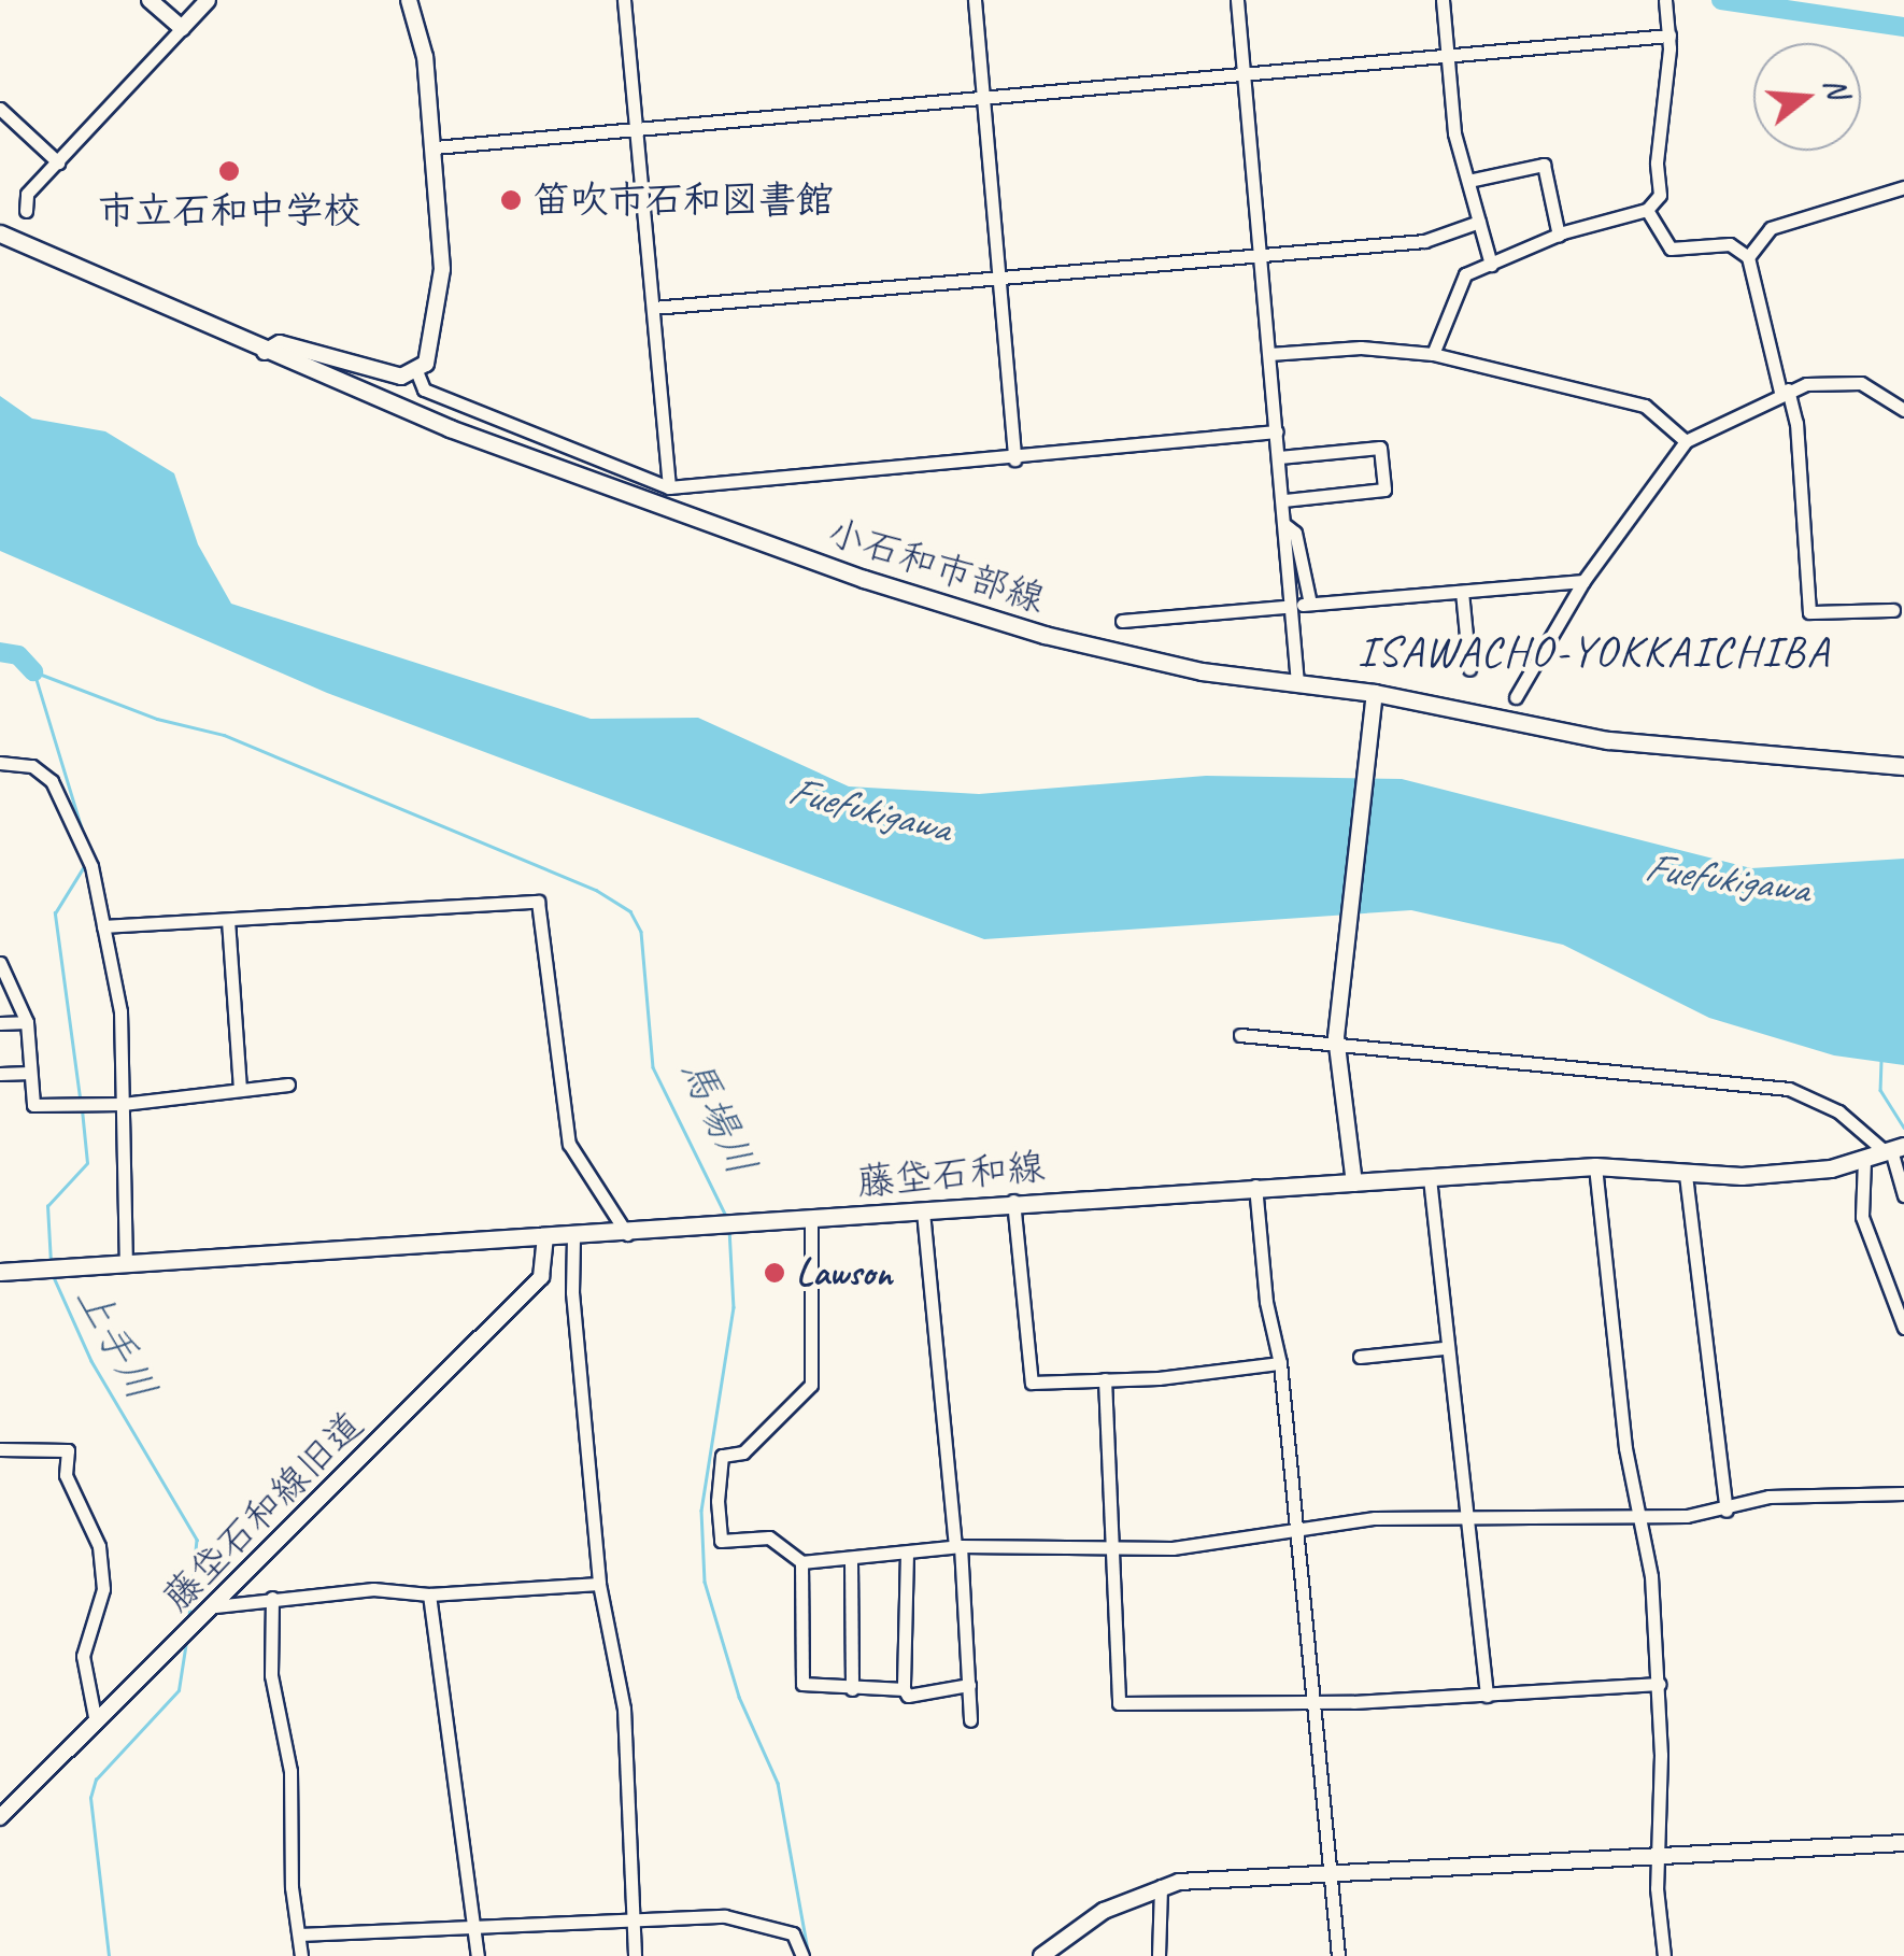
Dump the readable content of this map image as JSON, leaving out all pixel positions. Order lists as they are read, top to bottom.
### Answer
{
  "streets": {
    "main road": ["小石和市部線", "藤垈石和線"],
    "street": ["藤垈石和線旧道"]
  },
  "crossings": [
    ["藤垈石和線", "藤垈石和線旧道"]
  ],
  "districts": ["ISAWACHO-YOKKAICHIBA"],
  "water": ["Fuefukigawa", "馬場川", "上手川"],
  "places": ["市立石和中学校", "笛吹市石和図書館", "Lawson"],
  "north": "right"
}
